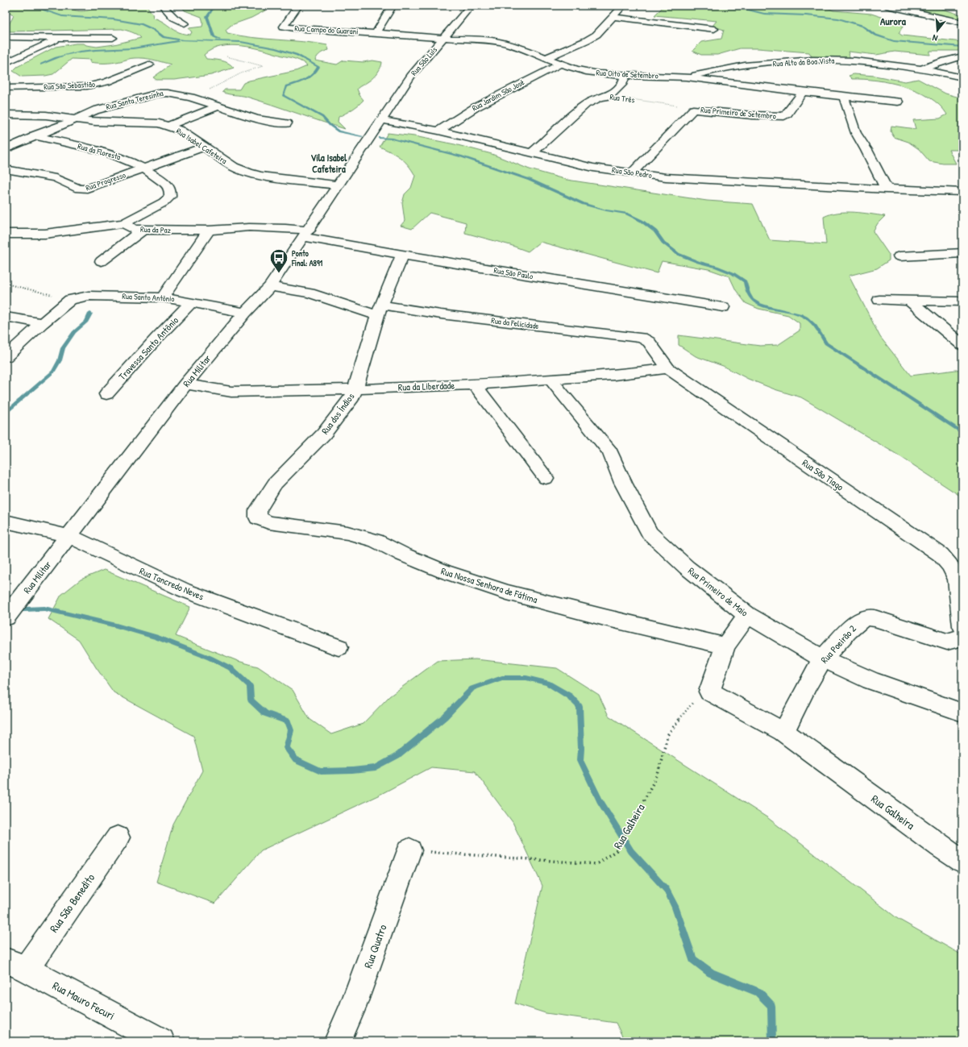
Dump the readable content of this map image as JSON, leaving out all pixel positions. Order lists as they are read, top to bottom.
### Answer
{
  "streets": {
    "street": [
      "Rua Campo do Guarani",
      "Rua São Luís",
      "Rua Alto da Boa Vista",
      "Rua Oito de Setembro",
      "Rua São Sebastião",
      "Rua Jardim São José",
      "Rua Três",
      "Rua Santa Teresinha",
      "Rua Primeiro de Setembro",
      "Rua Isabel Cafeteira",
      "Rua da Floresta",
      "Rua São Pedro",
      "Rua Progresso",
      "Rua da Paz",
      "Rua São Paulo",
      "Rua Santo Antônio",
      "Rua da Felicidade",
      "Travessa Santo Antônio",
      "Rua Militar",
      "Rua da Liberdade",
      "Rua dos Índios",
      "Rua São Tiago",
      "Rua Tancredo Neves",
      "Rua Nossa Senhora de Fátima",
      "Rua Primeiro de Maio",
      "Rua Poeirão 2",
      "Rua Galheira",
      "Rua São Benedito",
      "Rua Quatro",
      "Rua Mauro Fecuri"
    ]
  },
  "crossings": [
    ["Rua Campo do Guarani", "Rua Oito de Setembro"],
    ["Rua São Luís", "Rua Oito de Setembro"],
    ["Rua São Luís", "Rua São Pedro"],
    ["Rua São Luís", "Rua Militar"],
    ["Rua Alto da Boa Vista", "Rua Oito de Setembro"],
    ["Rua Oito de Setembro", "Rua Jardim São José"],
    ["Rua Oito de Setembro", "Rua Primeiro de Setembro"],
    ["Rua Jardim São José", "Rua São Pedro"],
    ["Rua Três", "Rua Primeiro de Setembro"],
    ["Rua Três", "Rua São Pedro"],
    ["Rua Santa Teresinha", "Rua Isabel Cafeteira"],
    ["Rua Santa Teresinha", "Rua da Floresta"],
    ["Rua Primeiro de Setembro", "Rua São Pedro"],
    ["Rua Isabel Cafeteira", "Rua Progresso"],
    ["Rua Isabel Cafeteira", "Rua Militar"],
    ["Rua da Floresta", "Rua Progresso"],
    ["Rua da Floresta", "Rua da Paz"],
    ["Rua São Pedro", "Rua Militar"],
    ["Rua da Paz", "Rua São Paulo"],
    ["Rua da Paz", "Rua Militar"],
    ["Rua São Paulo", "Rua Militar"],
    ["Rua São Paulo", "Rua dos Índios"],
    ["Rua Santo Antônio", "Travessa Santo Antônio"],
    ["Rua Santo Antônio", "Rua Militar"],
    ["Rua da Felicidade", "Rua Militar"],
    ["Rua da Felicidade", "Rua dos Índios"],
    ["Rua da Felicidade", "Rua São Tiago"],
    ["Rua Militar", "Rua da Liberdade"],
    ["Rua Militar", "Rua Tancredo Neves"],
    ["Rua da Liberdade", "Rua dos Índios"],
    ["Rua da Liberdade", "Rua São Tiago"],
    ["Rua da Liberdade", "Rua Primeiro de Maio"],
    ["Rua dos Índios", "Rua Nossa Senhora de Fátima"],
    ["Rua Primeiro de Maio", "Rua Poeirão 2"],
    ["Rua Poeirão 2", "Rua Galheira"],
    ["Rua Galheira", "Rua Quatro"],
    ["Rua São Benedito", "Rua Mauro Fecuri"]
  ],
  "districts": ["Aurora", "Vila Isabel Cafeteira"],
  "places": {
    "bus stop": ["Ponto Final: A891"]
  },
  "north": "bottom"
}
